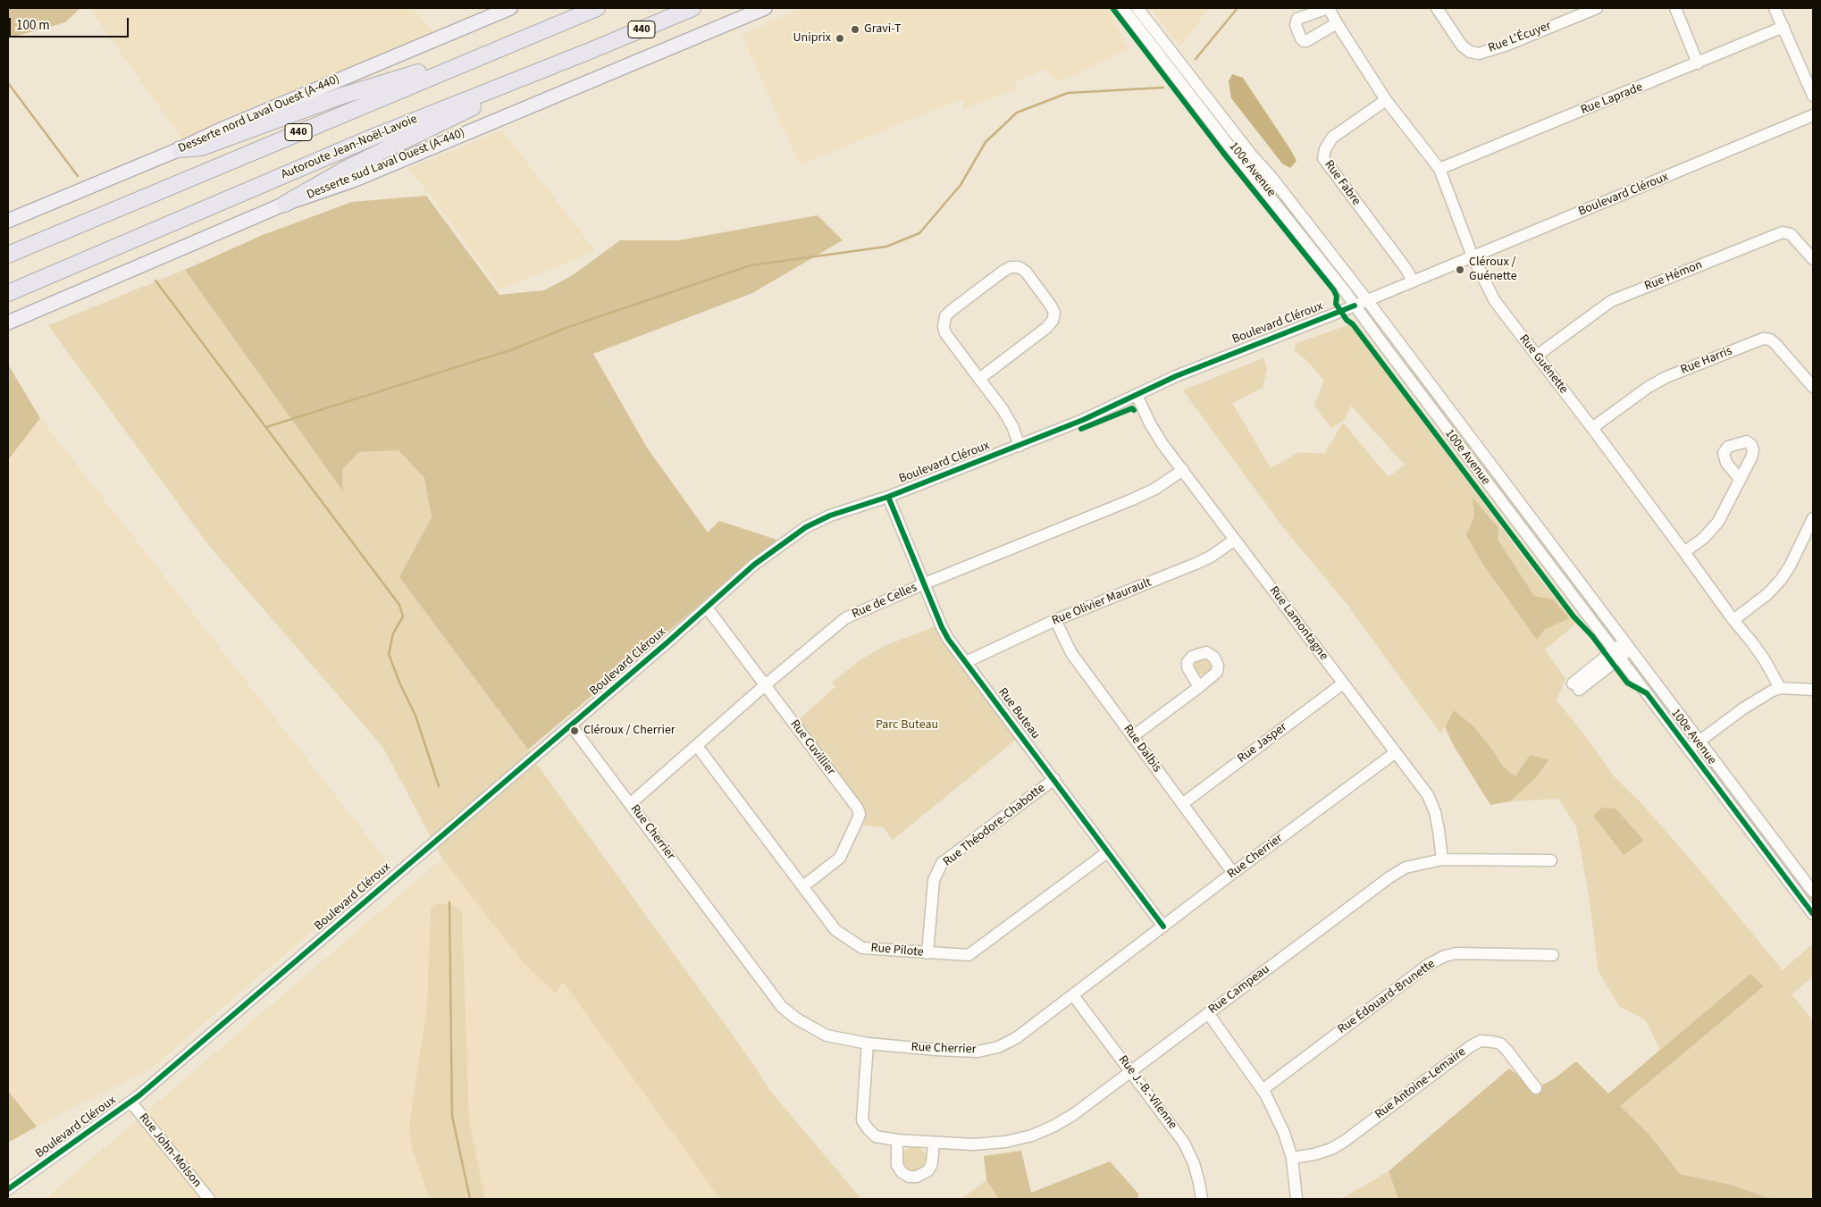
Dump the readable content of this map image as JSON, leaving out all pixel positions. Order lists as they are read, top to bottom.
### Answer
{
  "streets": {
    "highway": ["440", "Autoroute Jean-Noël-Lavoie"],
    "main road": ["Desserte nord Laval Ouest (A-440)", "Desserte sud Laval Ouest (A-440)"],
    "street": [
      "Rue L'Écuyer",
      "Rue Laprade",
      "100e Avenue",
      "Rue Fabre",
      "Boulevard Cléroux",
      "Rue Hémon",
      "Rue Harris",
      "Rue Guénette",
      "Rue de Celles",
      "Rue Olivier Maurault",
      "Rue Lamontagne",
      "Rue Buteau",
      "Rue Jasper",
      "Rue Cuvillier",
      "Rue Dalbis",
      "Rue Théodore-Chabotte",
      "Rue Cherrier",
      "Rue Pilote",
      "Rue Campeau",
      "Rue Édouard-Brunette",
      "Rue Antoine-Lemaire",
      "Rue J.-B.-Vilenne",
      "Rue John-Molson"
    ]
  },
  "crossings": [
    ["Rue Laprade", "Rue Guénette"],
    ["100e Avenue", "Boulevard Cléroux"],
    ["Rue Fabre", "Boulevard Cléroux"],
    ["Rue Fabre", "Rue Guénette"],
    ["Boulevard Cléroux", "Rue Guénette"],
    ["Boulevard Cléroux", "Rue Lamontagne"],
    ["Boulevard Cléroux", "Rue Buteau"],
    ["Boulevard Cléroux", "Rue Cuvillier"],
    ["Boulevard Cléroux", "Rue Cherrier"],
    ["Boulevard Cléroux", "Rue John-Molson"],
    ["Rue Hémon", "Rue Guénette"],
    ["Rue Harris", "Rue Guénette"],
    ["Rue de Celles", "Rue Lamontagne"],
    ["Rue de Celles", "Rue Buteau"],
    ["Rue de Celles", "Rue Cuvillier"],
    ["Rue de Celles", "Rue Cherrier"],
    ["Rue de Celles", "Rue Pilote"],
    ["Rue Olivier Maurault", "Rue Lamontagne"],
    ["Rue Olivier Maurault", "Rue Buteau"],
    ["Rue Olivier Maurault", "Rue Dalbis"],
    ["Rue Lamontagne", "Rue Jasper"],
    ["Rue Lamontagne", "Rue Cherrier"],
    ["Rue Lamontagne", "Rue Campeau"],
    ["Rue Buteau", "Rue Théodore-Chabotte"],
    ["Rue Buteau", "Rue Cherrier"],
    ["Rue Buteau", "Rue Pilote"],
    ["Rue Jasper", "Rue Dalbis"],
    ["Rue Cuvillier", "Rue Pilote"],
    ["Rue Dalbis", "Rue Cherrier"],
    ["Rue Théodore-Chabotte", "Rue Pilote"],
    ["Rue Cherrier", "Rue Campeau"],
    ["Rue Cherrier", "Rue J.-B.-Vilenne"],
    ["Rue Campeau", "Rue J.-B.-Vilenne"]
  ],
  "parks": ["Parc Buteau"],
  "places": [
    "Gravi-T",
    "Uniprix",
    "Cléroux / Guénette",
    "Cléroux / Cherrier"
  ],
  "scale_bar": "100 m"
}
